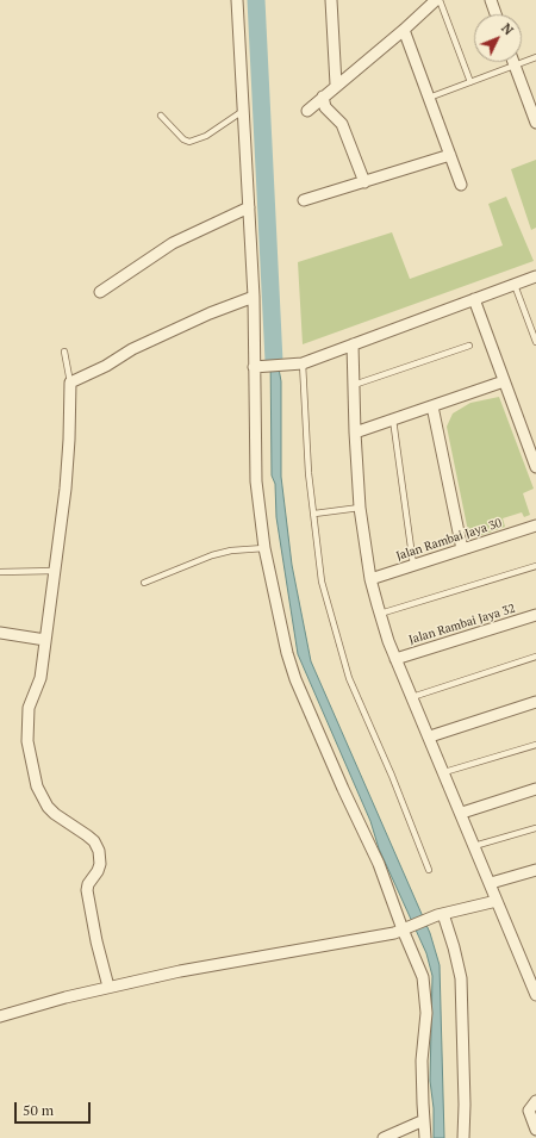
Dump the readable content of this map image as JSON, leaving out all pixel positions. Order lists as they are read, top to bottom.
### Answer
{
  "streets": {
    "street": ["Jalan Rambai Jaya 30", "Jalan Rambai Jaya 32"]
  },
  "scale_bar": "50 m",
  "north": "top right"
}
